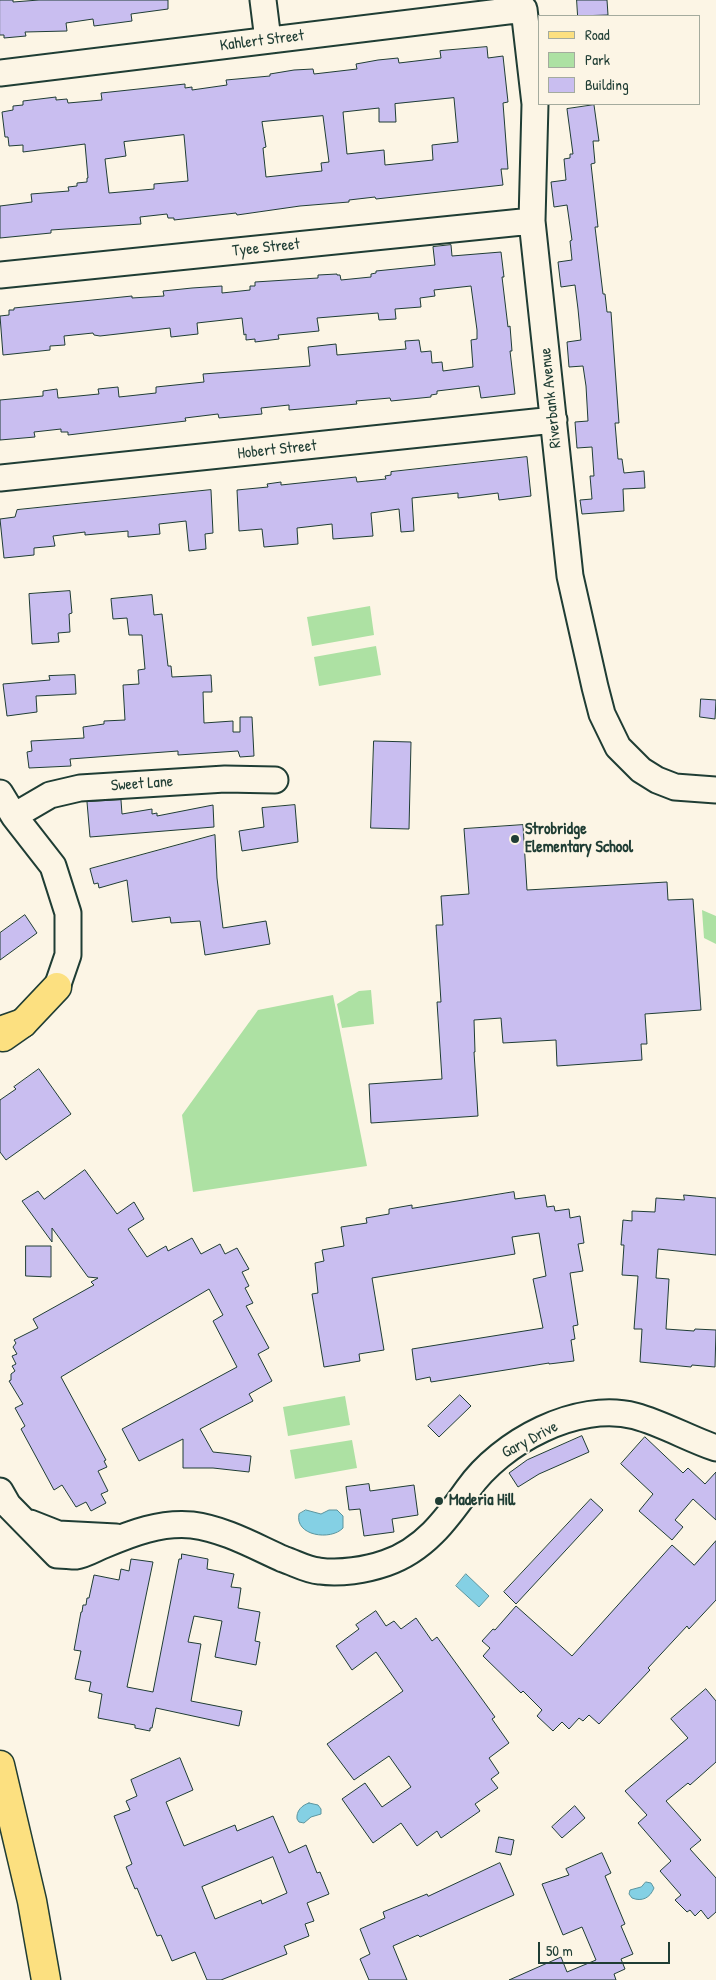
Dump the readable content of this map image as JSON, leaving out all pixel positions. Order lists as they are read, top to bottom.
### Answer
{
  "streets": {
    "street": [
      "Kahlert Street",
      "Tyee Street",
      "Riverbank Avenue",
      "Hobert Street",
      "Sweet Lane",
      "Gary Drive"
    ]
  },
  "crossings": [
    ["Kahlert Street", "Riverbank Avenue"],
    ["Tyee Street", "Riverbank Avenue"],
    ["Riverbank Avenue", "Hobert Street"]
  ],
  "places": ["Strobridge Elementary School", "Maderia Hill"],
  "legend": ["Road", "Park", "Building"],
  "scale_bar": "50 m"
}
